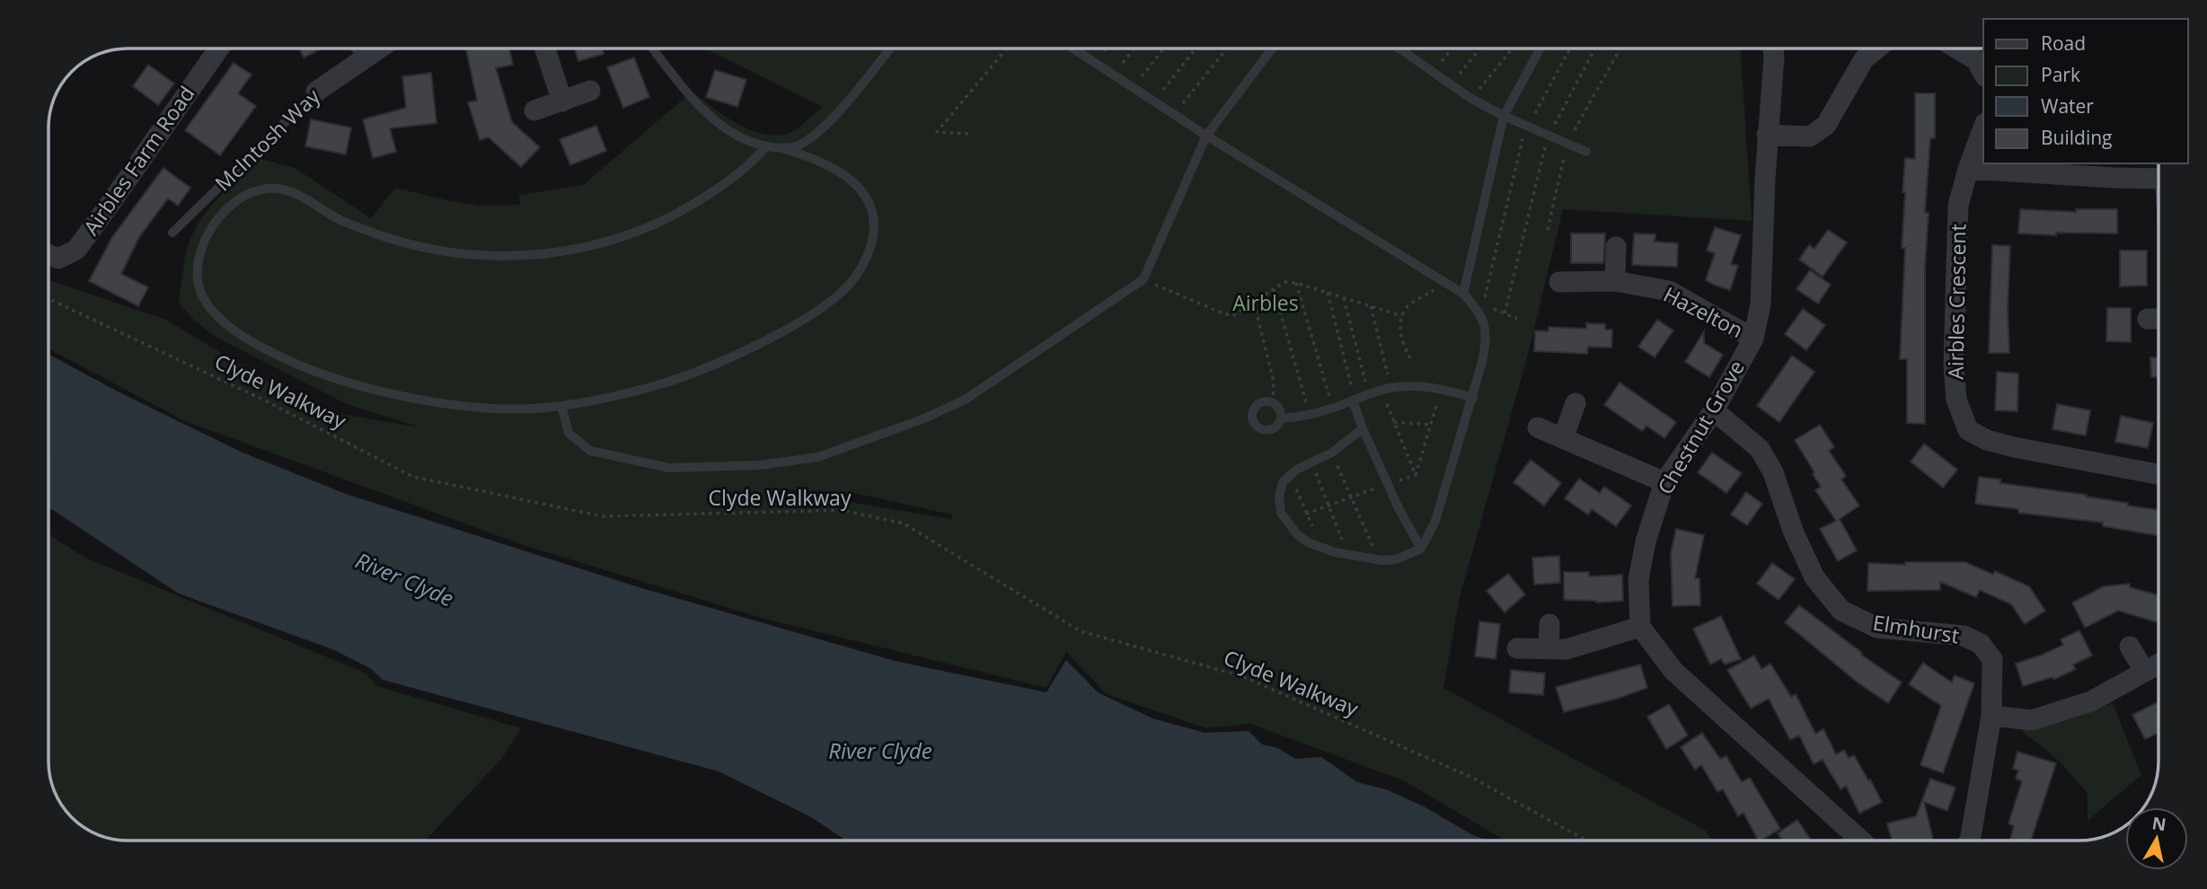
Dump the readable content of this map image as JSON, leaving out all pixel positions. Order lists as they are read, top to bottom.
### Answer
{
  "streets": {
    "street": [
      "McIntosh Way",
      "Airbles Farm Road",
      "Airbles Crescent",
      "Hazelton",
      "Chestnut Grove",
      "Elmhurst"
    ],
    "path": ["Clyde Walkway"]
  },
  "crossings": [
    ["Hazelton", "Chestnut Grove"],
    ["Chestnut Grove", "Elmhurst"]
  ],
  "water": ["River Clyde"],
  "parks": ["Airbles"],
  "legend": [
    "Road",
    "Park",
    "Water",
    "Building"
  ],
  "north": "top"
}
